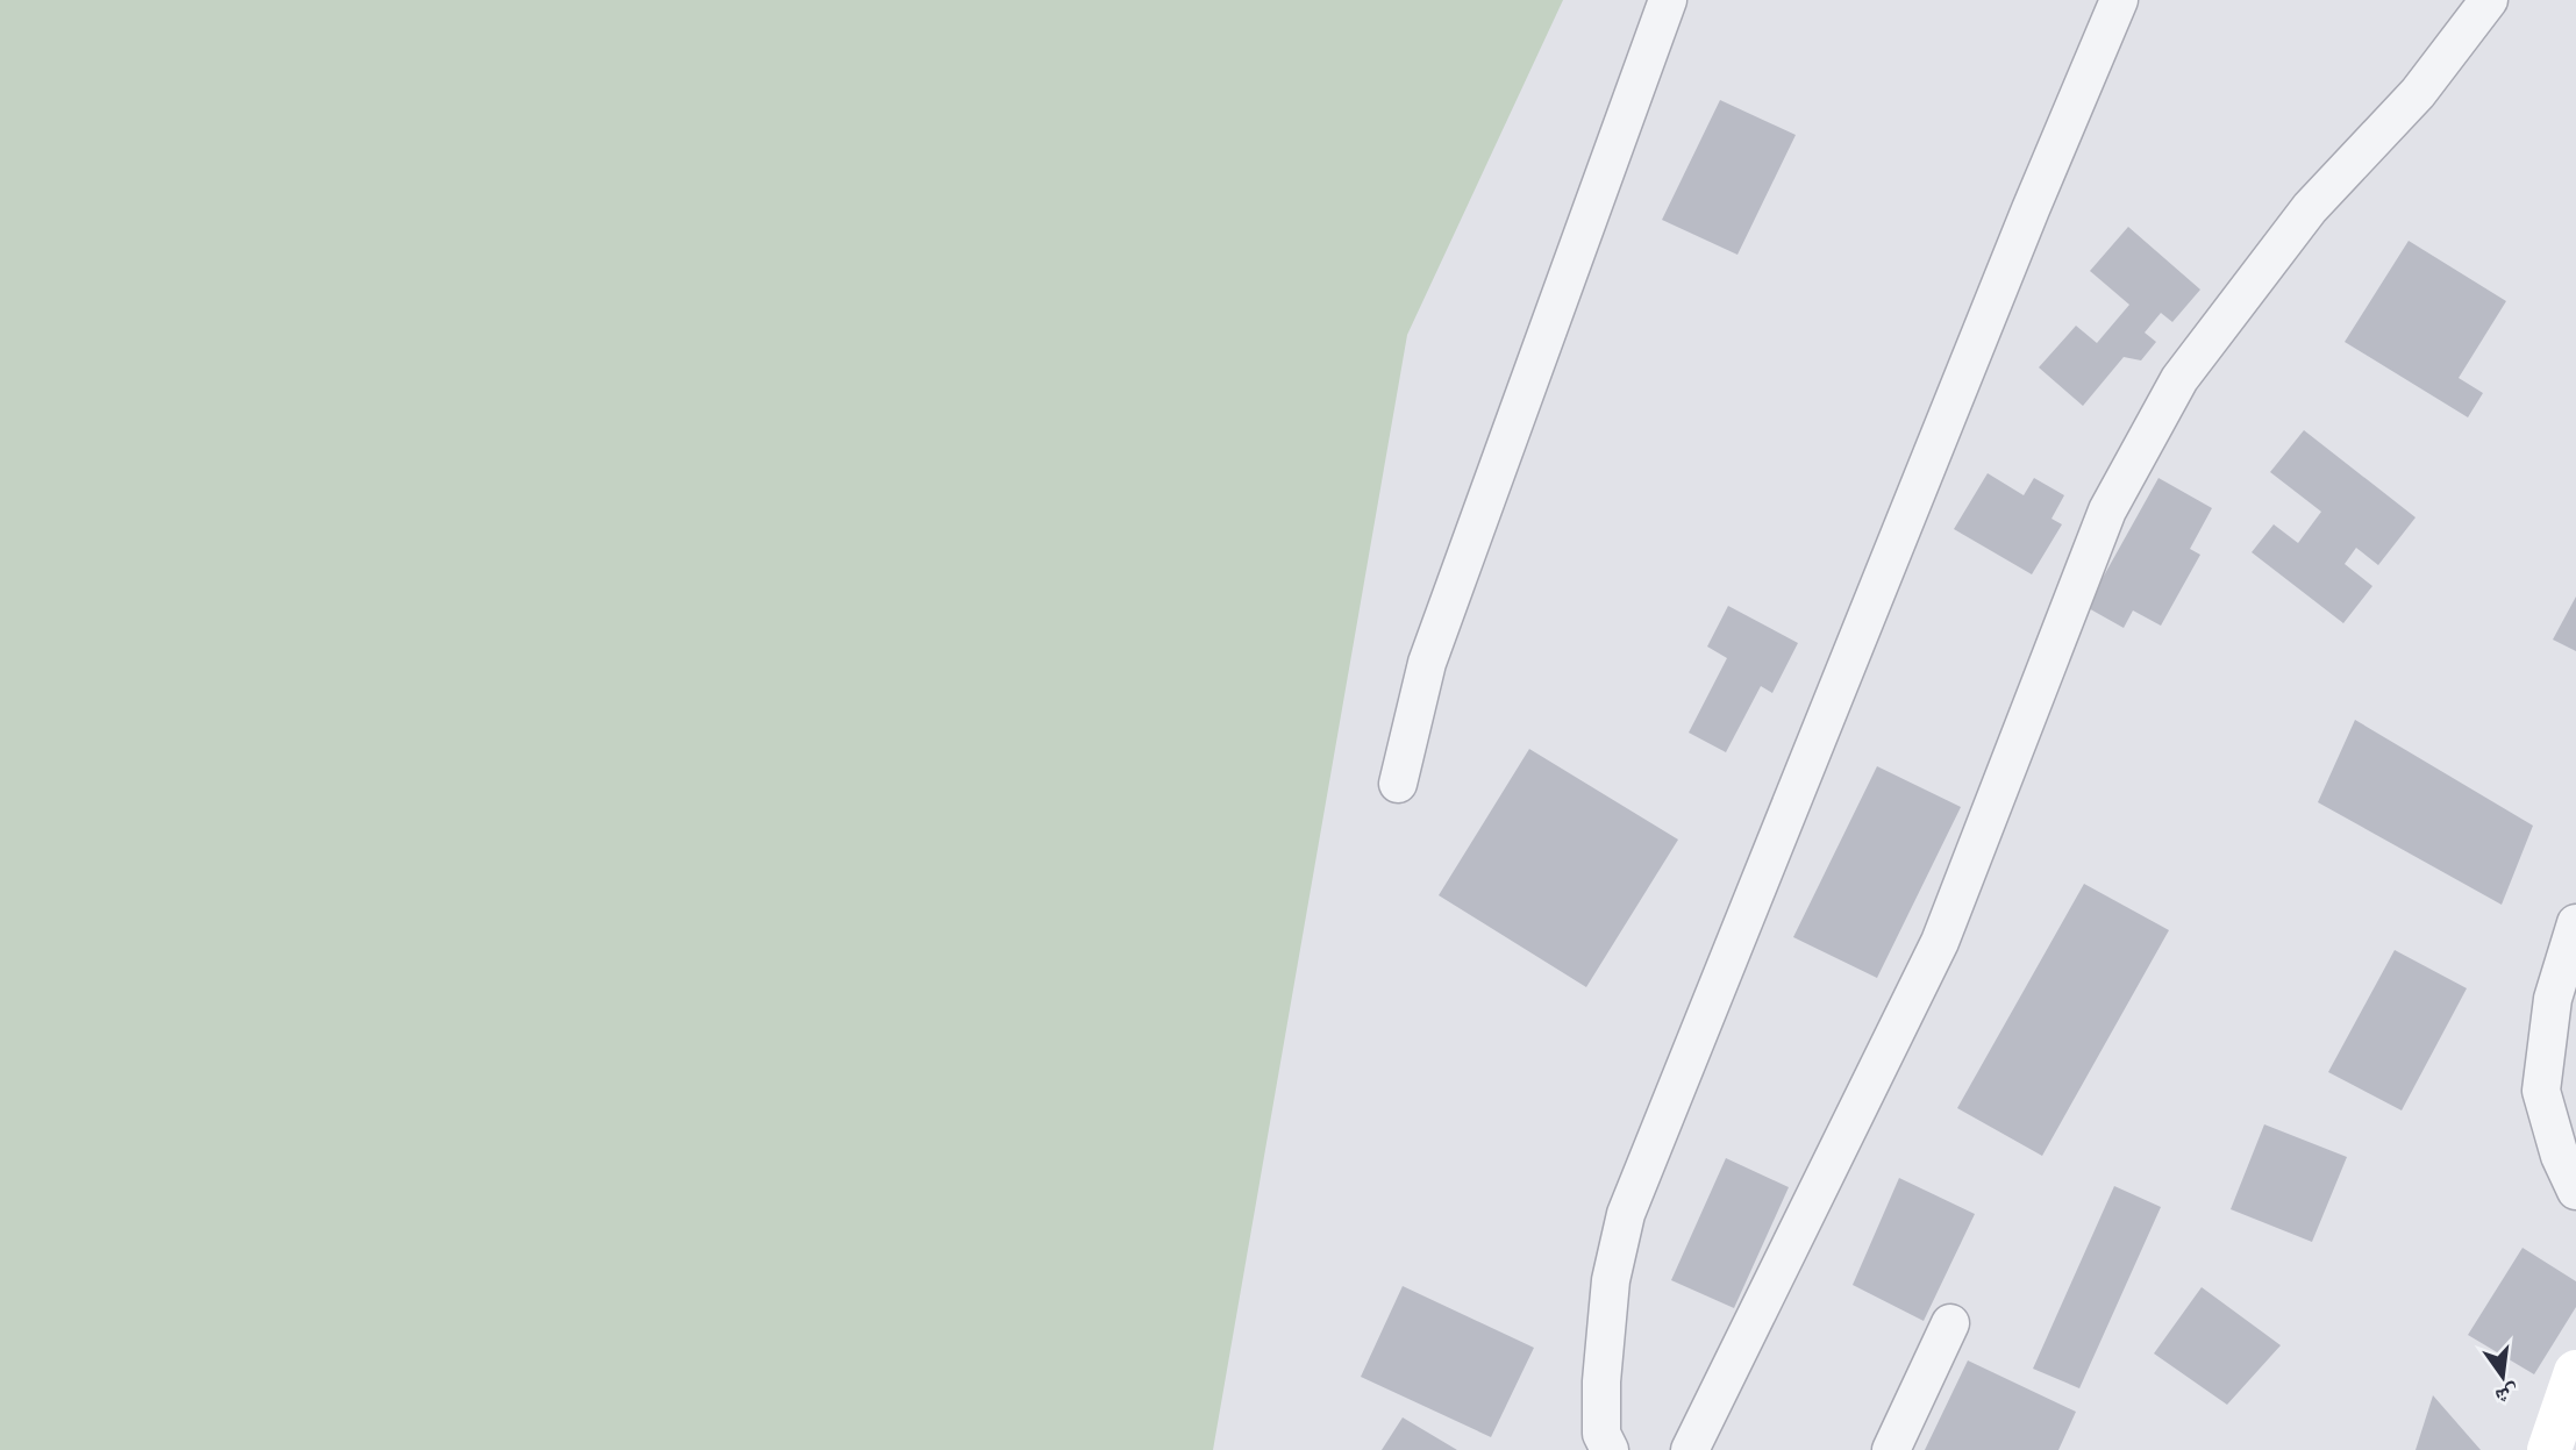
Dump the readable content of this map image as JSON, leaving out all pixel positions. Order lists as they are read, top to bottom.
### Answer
{
  "north": "bottom"
}
